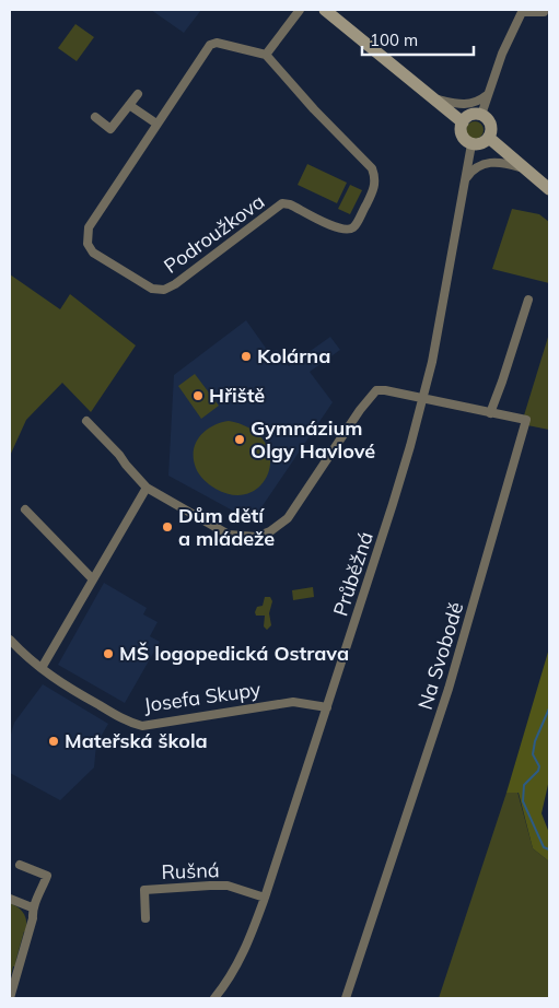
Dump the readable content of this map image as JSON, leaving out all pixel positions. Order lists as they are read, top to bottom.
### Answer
{
  "streets": {
    "street": [
      "Podroužkova",
      "Průběžná",
      "Na Svobodě",
      "Josefa Skupy",
      "Rušná"
    ]
  },
  "crossings": [
    ["Průběžná", "Na Svobodě"],
    ["Průběžná", "Josefa Skupy"],
    ["Průběžná", "Rušná"]
  ],
  "places": [
    "Kolárna",
    "Hřiště",
    "Gymnázium Olgy Havlové",
    "Dům dětí a mládeže",
    "MŠ logopedická Ostrava",
    "Mateřská škola"
  ],
  "scale_bar": "100 m"
}
